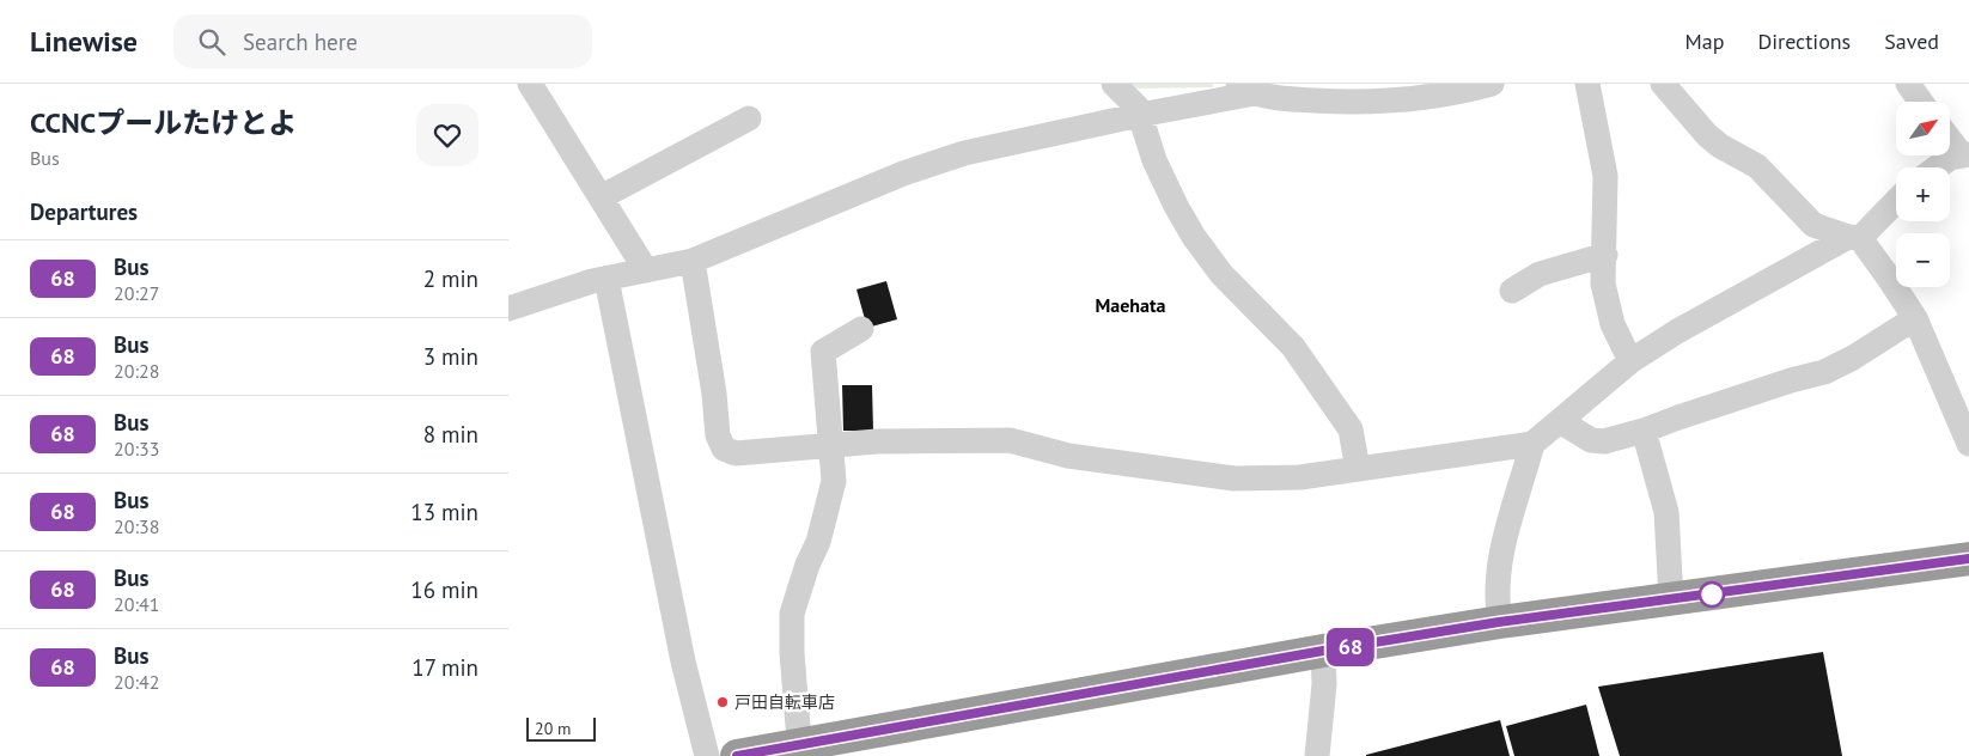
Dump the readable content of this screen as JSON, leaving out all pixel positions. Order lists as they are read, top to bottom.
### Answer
{
  "districts": ["Maehata"],
  "places": ["戸田自転車店"],
  "lines": ["bus line 68"],
  "scale_bar": "20 m",
  "north": "top right",
  "page": {
    "header": "Linewise",
    "search": "Search here",
    "nav": ["Map", "Directions", "Saved"],
    "heading": [
      ["CCNCプールたけとよ", "Bus"],
      "Departures"
    ],
    "on_map": "68",
    "map_buttons": ["+", "−"],
    "list": [
      {
        "mark": "68",
        "name": "Bus",
        "note": "20:27",
        "value": "2 min"
      },
      {
        "mark": "68",
        "name": "Bus",
        "note": "20:28",
        "value": "3 min"
      },
      {
        "mark": "68",
        "name": "Bus",
        "note": "20:33",
        "value": "8 min"
      },
      {
        "mark": "68",
        "name": "Bus",
        "note": "20:38",
        "value": "13 min"
      },
      {
        "mark": "68",
        "name": "Bus",
        "note": "20:41",
        "value": "16 min"
      },
      {
        "mark": "68",
        "name": "Bus",
        "note": "20:42",
        "value": "17 min"
      }
    ],
    "scale": "20 m"
  }
}
